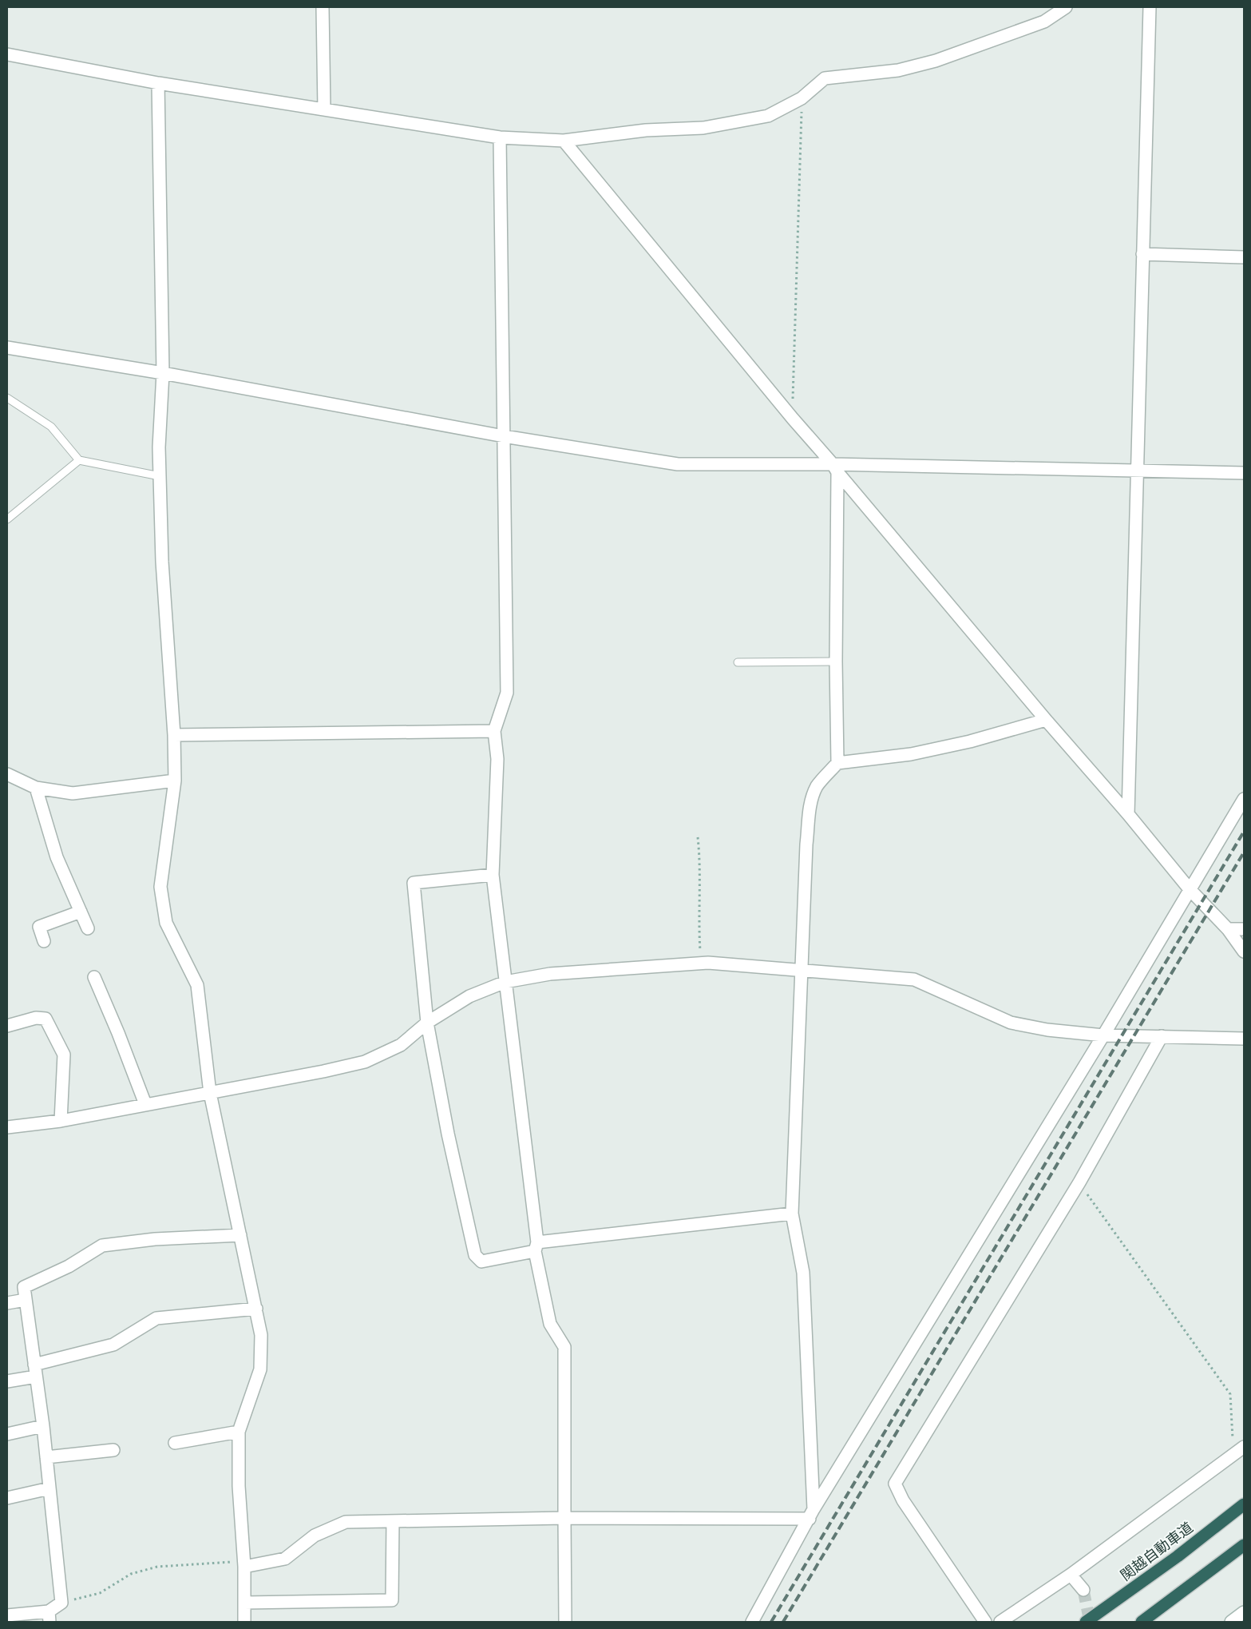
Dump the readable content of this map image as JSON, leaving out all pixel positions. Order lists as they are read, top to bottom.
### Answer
{
  "streets": {
    "highway": ["関越自動車道"]
  }
}
